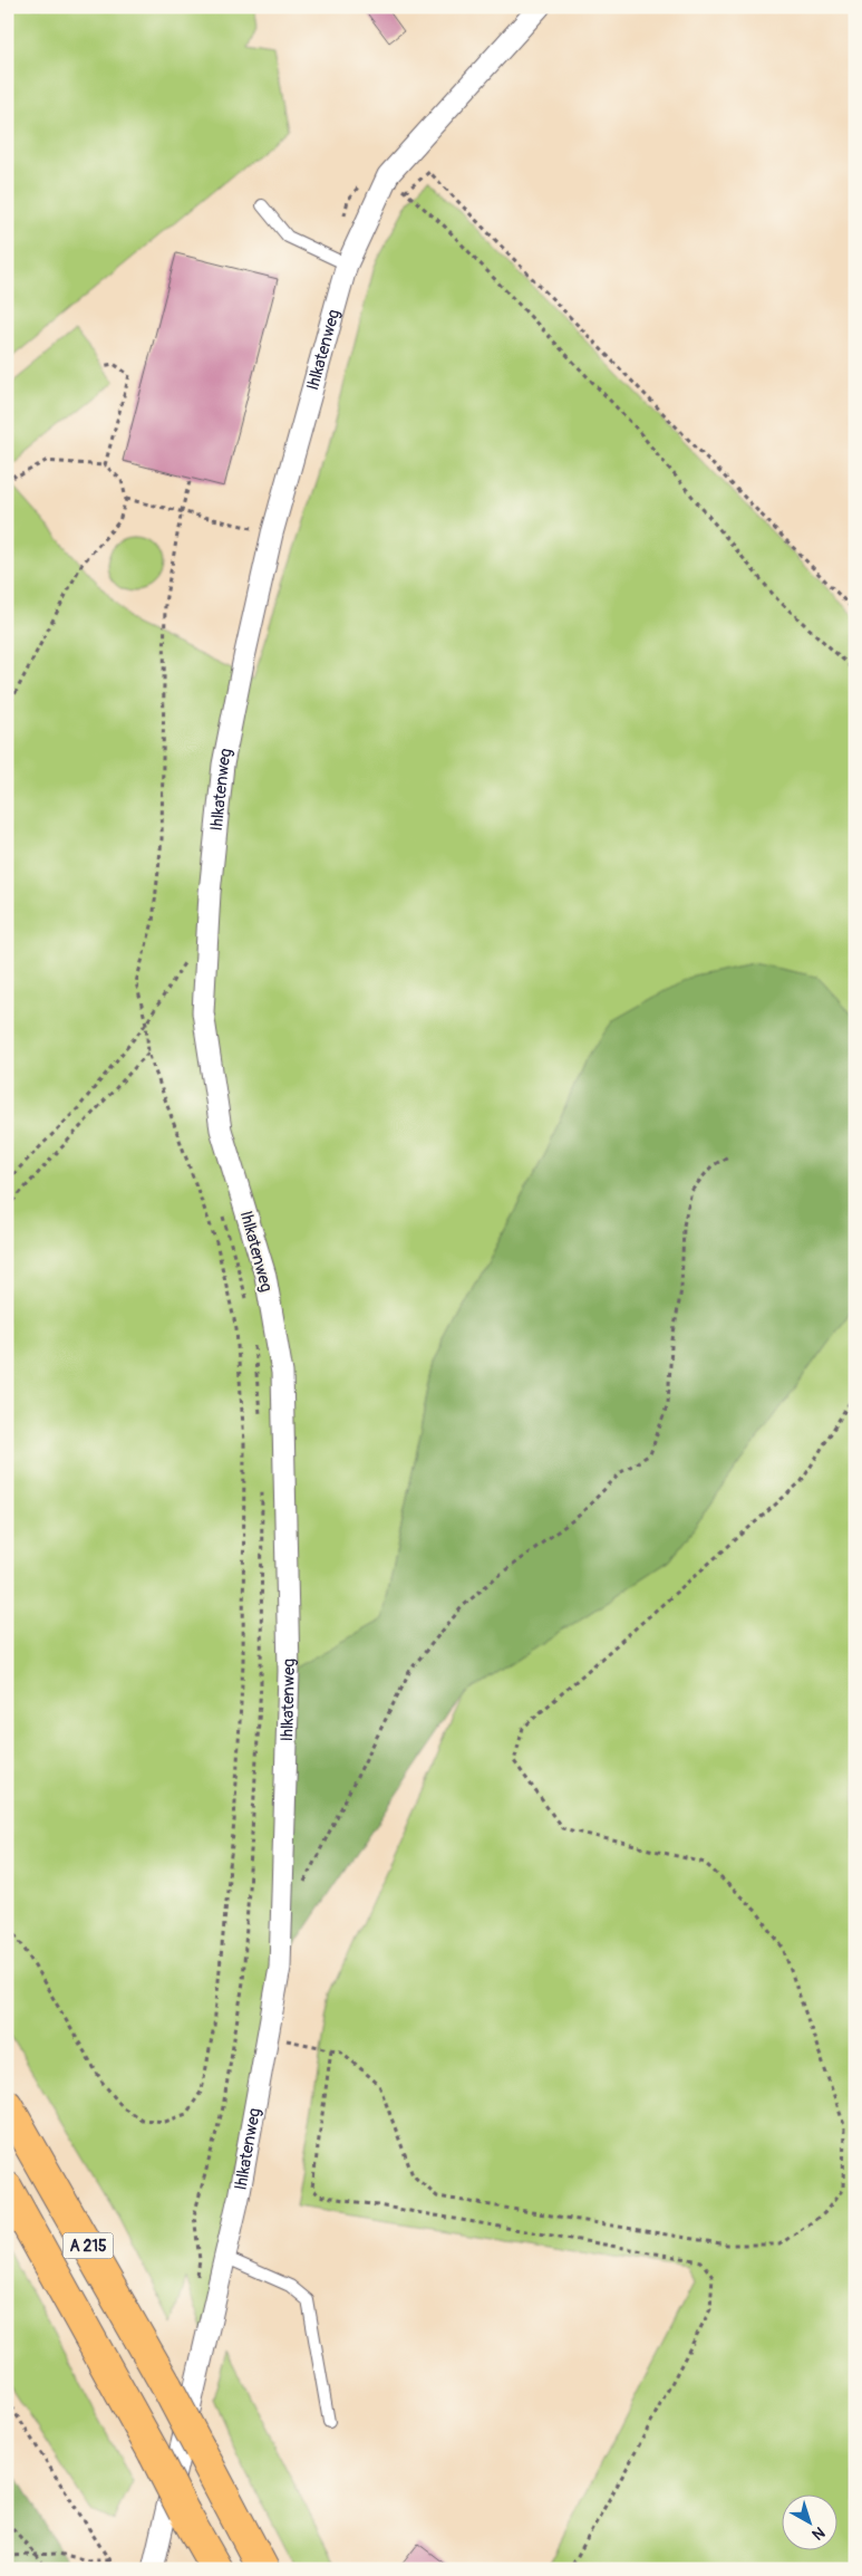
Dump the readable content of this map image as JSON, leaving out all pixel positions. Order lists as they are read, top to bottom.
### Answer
{
  "streets": {
    "highway": ["A 215"],
    "street": ["Ihlkatenweg"]
  },
  "north": "bottom right"
}
